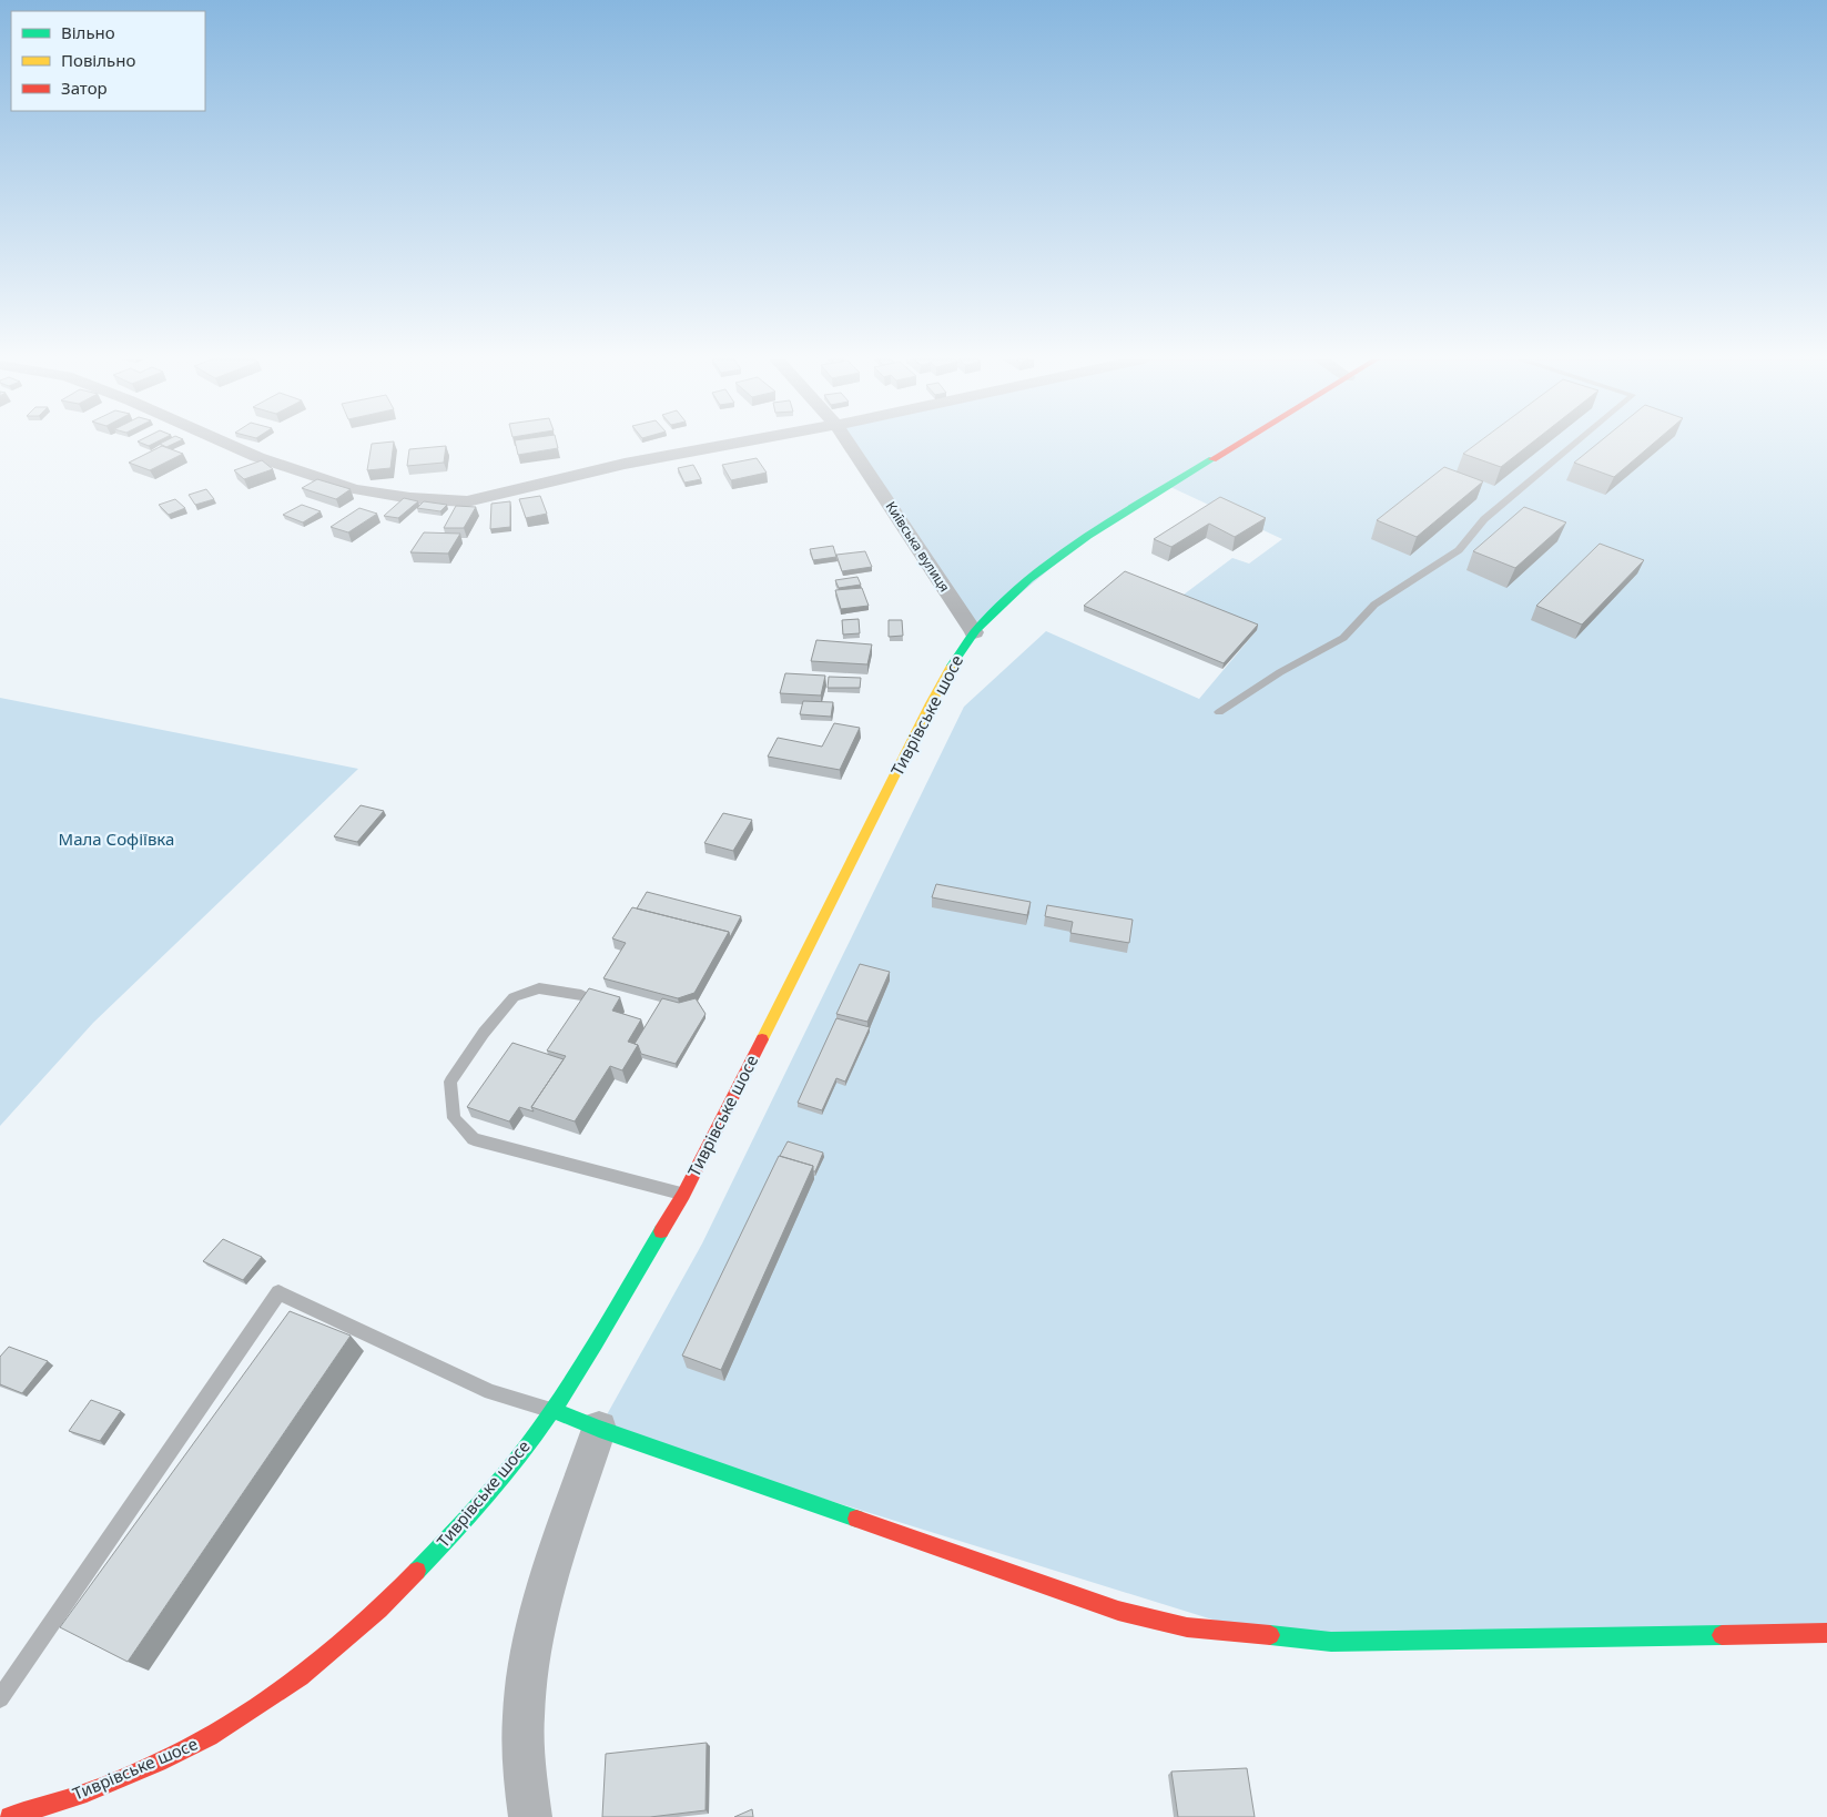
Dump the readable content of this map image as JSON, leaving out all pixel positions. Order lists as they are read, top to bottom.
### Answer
{
  "streets": {
    "main road": ["Тиврівське шосе"],
    "street": ["Київська вулиця"]
  },
  "crossings": [
    ["Київська вулиця", "Тиврівське шосе"]
  ],
  "parks": ["Мала Софіївка"],
  "legend": ["Вільно", "Повільно", "Затор"]
}
